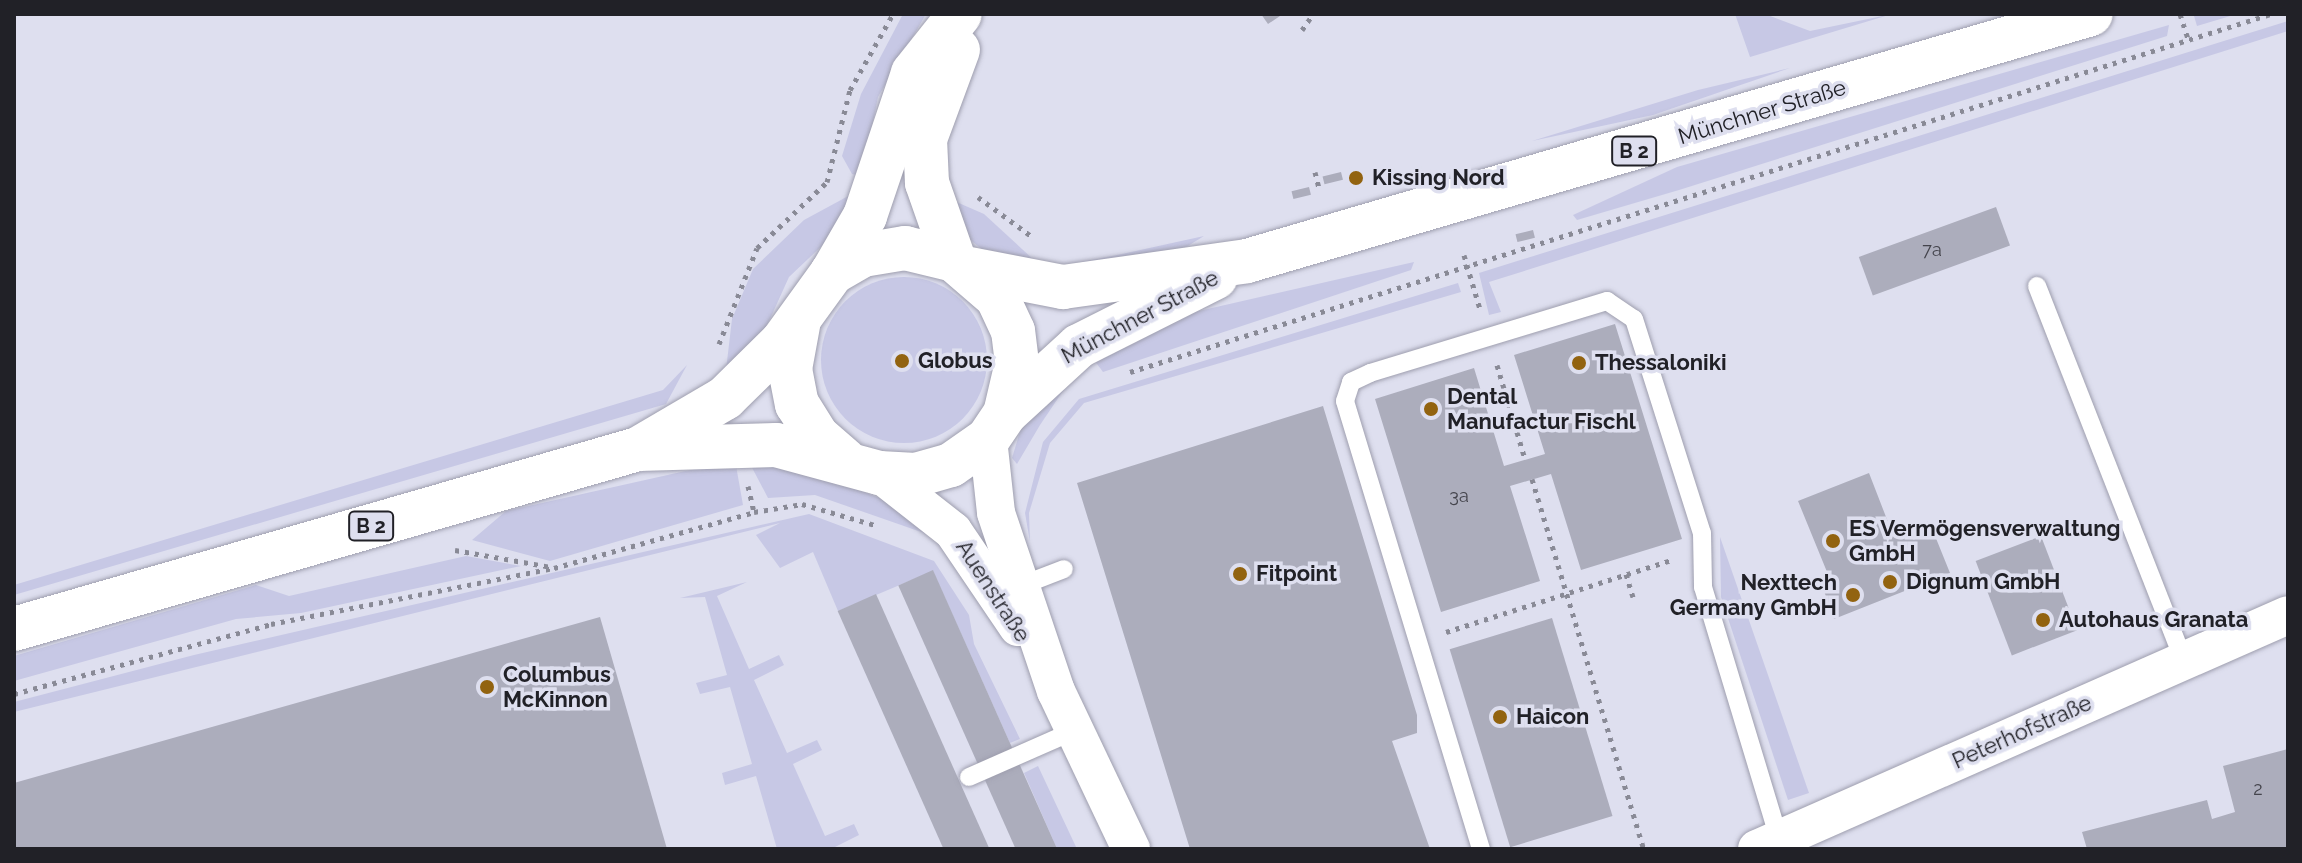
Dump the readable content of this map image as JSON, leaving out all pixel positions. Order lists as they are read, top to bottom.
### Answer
{
  "streets": {
    "main road": ["Münchner Straße", "B 2"],
    "street": ["Auenstraße", "Peterhofstraße"]
  },
  "crossings": [
    ["Münchner Straße", "B 2"],
    ["Münchner Straße", "Auenstraße"],
    ["B 2", "Auenstraße"]
  ],
  "places": [
    "Kissing Nord",
    "Globus",
    "Thessaloniki",
    "Dental Manufactur Fischl",
    "ES Vermögensverwaltung GmbH",
    "Fitpoint",
    "Dignum GmbH",
    "Nexttech Germany GmbH",
    "Autohaus Granata",
    "Columbus McKinnon",
    "Haicon"
  ],
  "house_numbers": ["7a", "3a", "2"]
}
